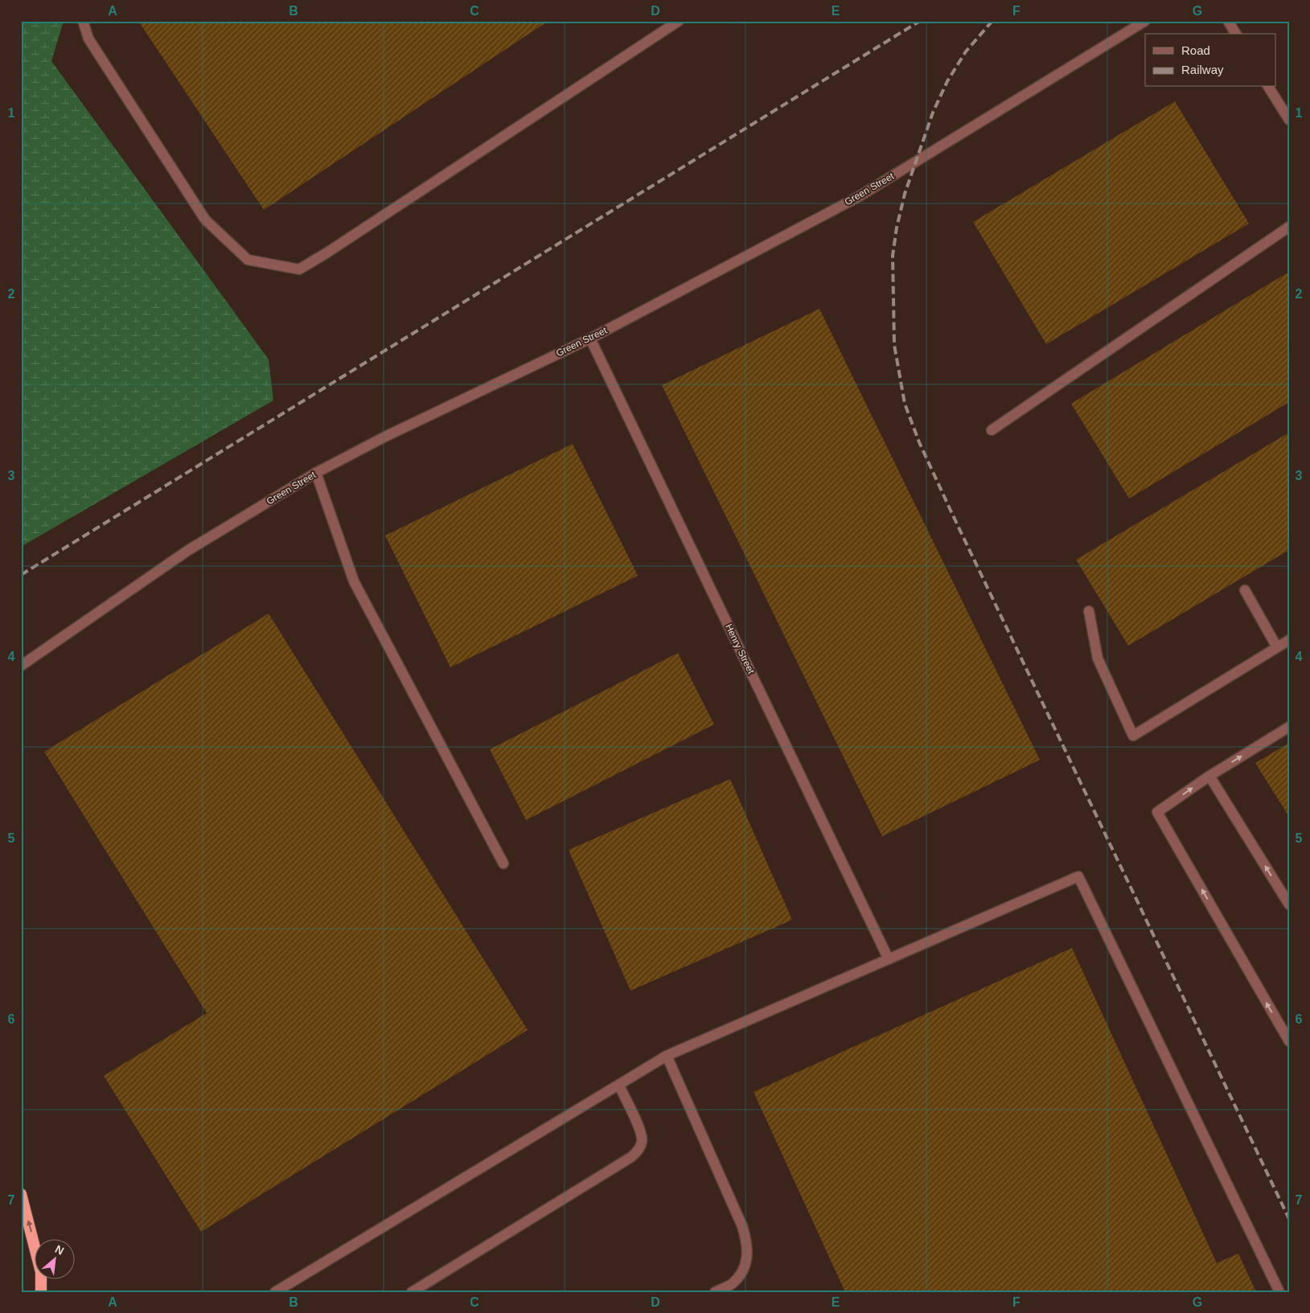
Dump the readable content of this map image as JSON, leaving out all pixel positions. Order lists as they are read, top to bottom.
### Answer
{
  "streets": {
    "street": ["Green Street", "Henry Street"]
  },
  "crossings": [
    ["Green Street", "Henry Street"]
  ],
  "legend": ["Road", "Railway"],
  "north": "top right",
  "grid": {
    "columns": [
      "A",
      "B",
      "C",
      "D",
      "E",
      "F",
      "G"
    ],
    "rows": [
      "1",
      "2",
      "3",
      "4",
      "5",
      "6",
      "7"
    ]
  }
}
